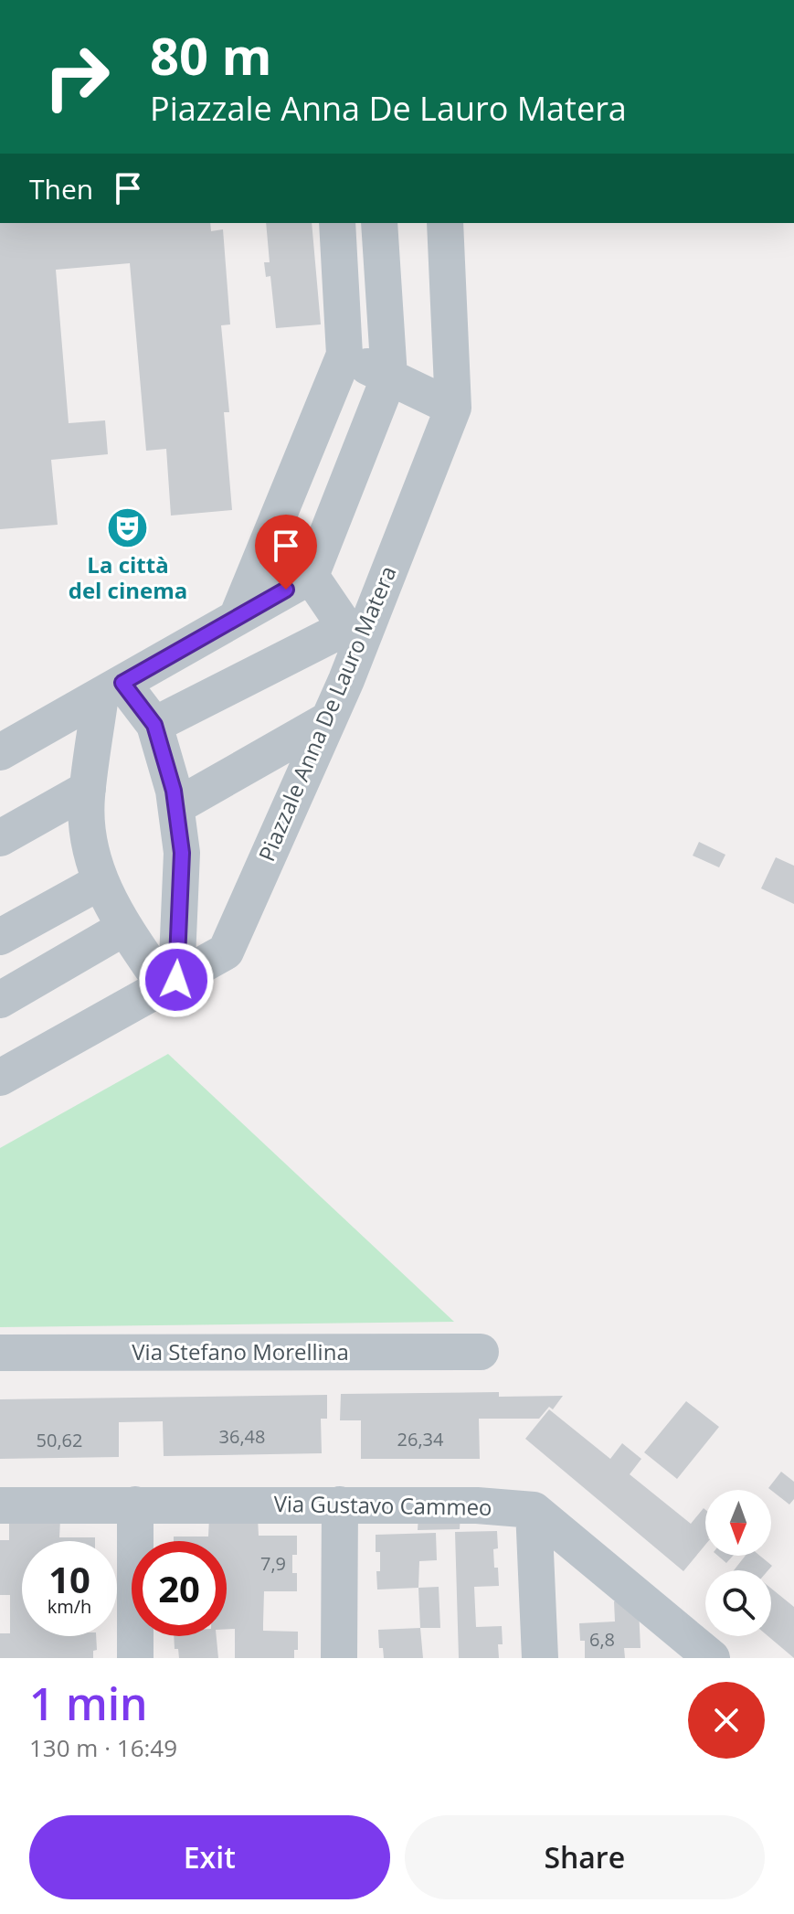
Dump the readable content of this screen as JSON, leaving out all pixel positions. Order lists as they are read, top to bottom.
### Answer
{
  "streets": {
    "street": ["Piazzale Anna De Lauro Matera", "Via Stefano Morellina", "Via Gustavo Cammeo"]
  },
  "places": {
    "theatre": ["La città del cinema"]
  },
  "house_numbers": [
    "36,48",
    "26,34",
    "50,62",
    "7,9",
    "6,8"
  ],
  "north": "bottom",
  "page": {
    "turn": ["80 m", "Piazzale Anna De Lauro Matera"],
    "then": "Then",
    "speed": "10 km/h",
    "limit": "20",
    "heading": ["1 min", "130 m · 16:49"],
    "buttons": ["Exit", "Share"]
  }
}
